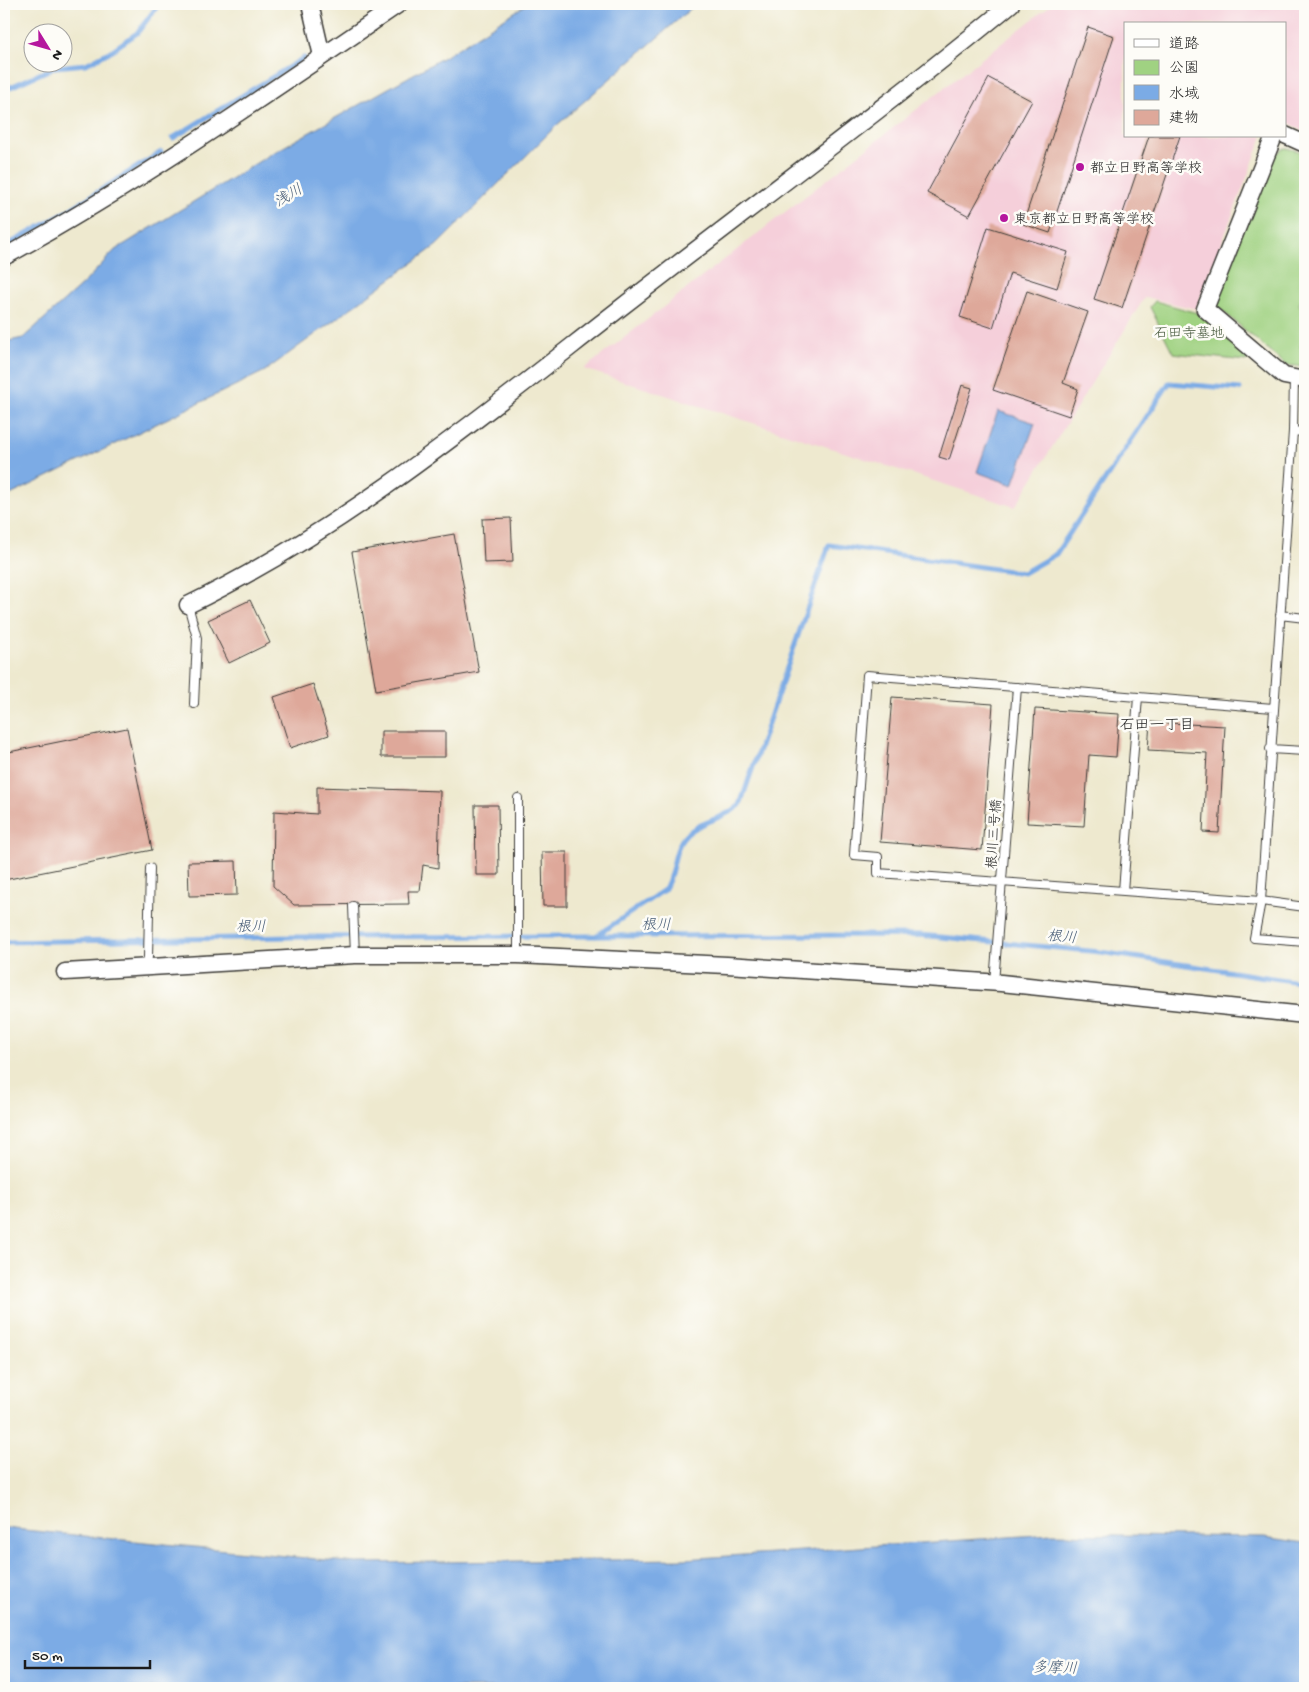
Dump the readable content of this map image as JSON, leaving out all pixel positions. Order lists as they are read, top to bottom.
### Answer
{
  "streets": {
    "lane": ["根川三号橋"]
  },
  "districts": ["石田一丁目"],
  "water": ["浅川", "根川", "多摩川"],
  "parks": ["石田寺墓地"],
  "places": ["都立日野高等学校", "東京都立日野高等学校"],
  "legend": [
    "道路",
    "公園",
    "水域",
    "建物"
  ],
  "scale_bar": "50 m",
  "north": "bottom right"
}
